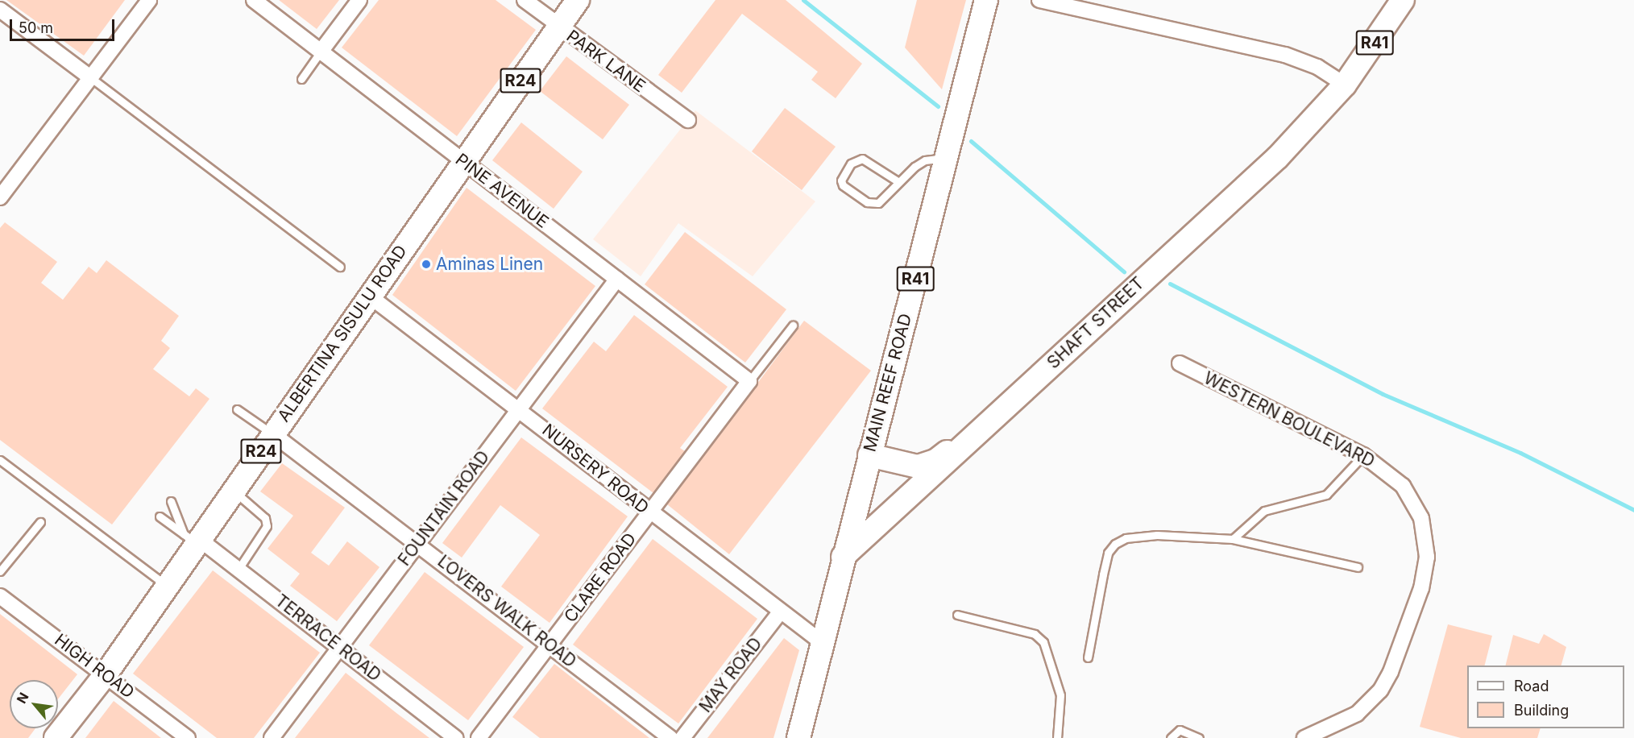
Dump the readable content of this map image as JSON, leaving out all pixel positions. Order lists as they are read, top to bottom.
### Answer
{
  "streets": {
    "main road": [
      "R41",
      "R24",
      "SHAFT STREET",
      "ALBERTINA SISULU ROAD",
      "MAIN REEF ROAD"
    ],
    "street": [
      "PARK LANE",
      "PINE AVENUE",
      "WESTERN BOULEVARD",
      "NURSERY ROAD",
      "FOUNTAIN ROAD",
      "CLARE ROAD",
      "LOVERS WALK ROAD",
      "TERRACE ROAD",
      "HIGH ROAD",
      "MAY ROAD"
    ]
  },
  "crossings": [
    ["PARK LANE", "ALBERTINA SISULU ROAD"],
    ["PINE AVENUE", "ALBERTINA SISULU ROAD"],
    ["PINE AVENUE", "FOUNTAIN ROAD"],
    ["PINE AVENUE", "CLARE ROAD"],
    ["SHAFT STREET", "MAIN REEF ROAD"],
    ["ALBERTINA SISULU ROAD", "NURSERY ROAD"],
    ["ALBERTINA SISULU ROAD", "LOVERS WALK ROAD"],
    ["ALBERTINA SISULU ROAD", "TERRACE ROAD"],
    ["ALBERTINA SISULU ROAD", "HIGH ROAD"],
    ["MAIN REEF ROAD", "NURSERY ROAD"],
    ["NURSERY ROAD", "FOUNTAIN ROAD"],
    ["NURSERY ROAD", "CLARE ROAD"],
    ["NURSERY ROAD", "MAY ROAD"],
    ["FOUNTAIN ROAD", "LOVERS WALK ROAD"],
    ["FOUNTAIN ROAD", "TERRACE ROAD"],
    ["CLARE ROAD", "LOVERS WALK ROAD"]
  ],
  "places": ["Aminas Linen"],
  "legend": ["Road", "Building"],
  "scale_bar": "50 m",
  "north": "top left"
}
